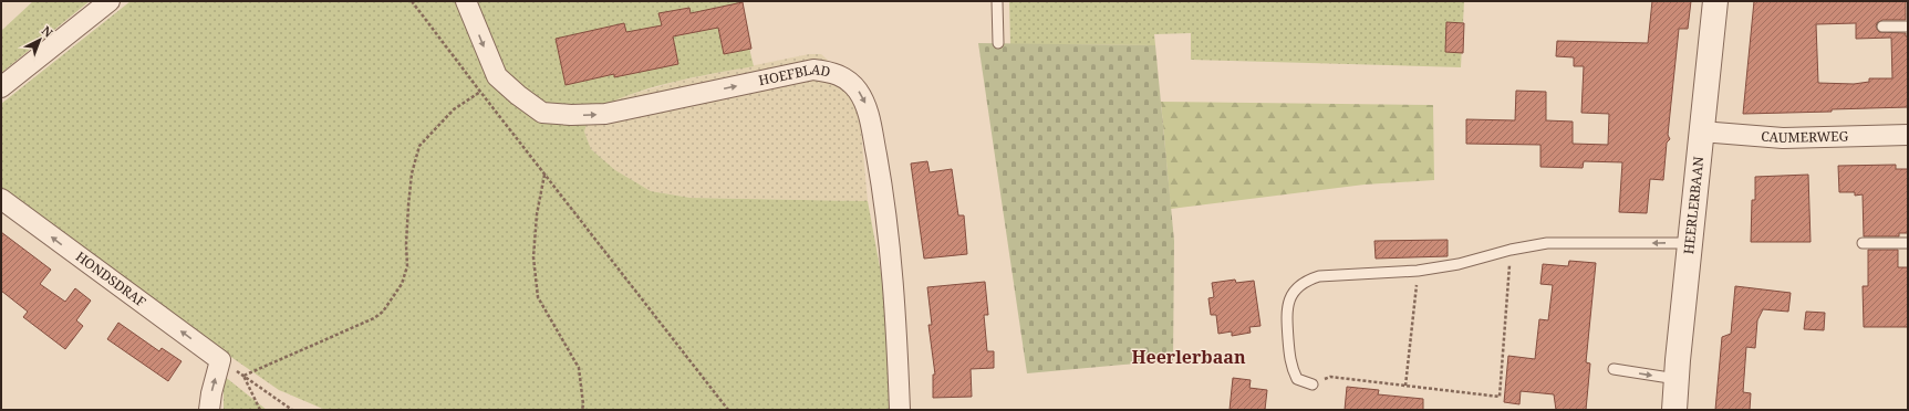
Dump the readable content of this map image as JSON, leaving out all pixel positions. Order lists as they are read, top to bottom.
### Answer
{
  "streets": {
    "street": [
      "HOEFBLAD",
      "CAUMERWEG",
      "HEERLERBAAN",
      "HONDSDRAF"
    ]
  },
  "crossings": [
    ["CAUMERWEG", "HEERLERBAAN"]
  ],
  "one_way": ["HONDSDRAF"],
  "districts": ["Heerlerbaan"],
  "north": "top right"
}
